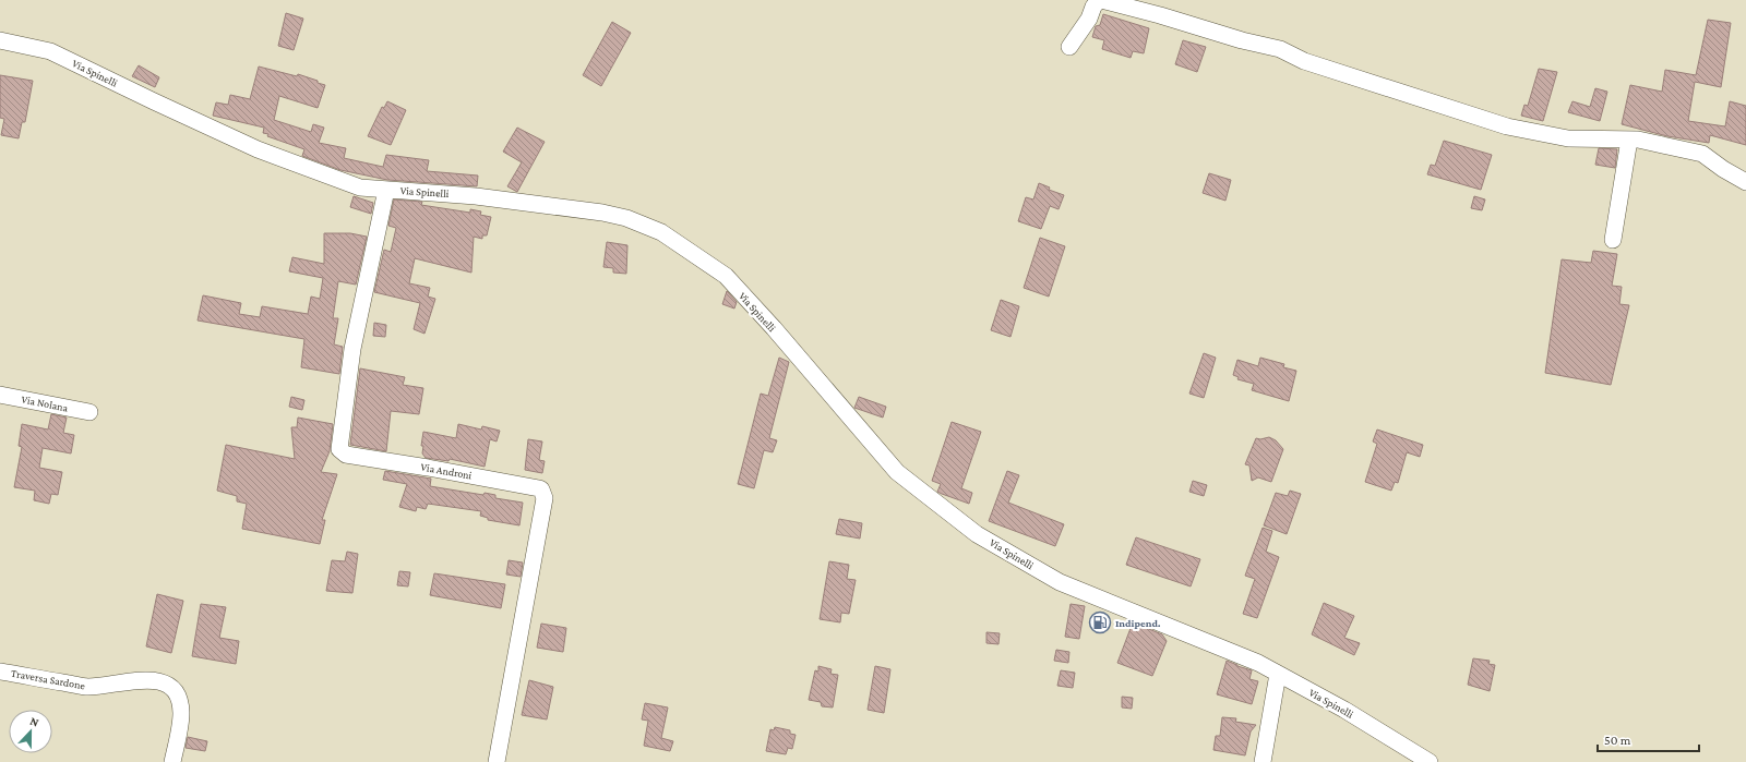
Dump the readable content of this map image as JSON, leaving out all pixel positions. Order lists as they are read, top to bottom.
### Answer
{
  "streets": {
    "street": [
      "Via Spinelli",
      "Via Nolana",
      "Via Androni",
      "Traversa Sardone"
    ]
  },
  "crossings": [
    ["Via Spinelli", "Via Androni"]
  ],
  "places": {
    "fuel station": ["Indipend."]
  },
  "scale_bar": "50 m",
  "north": "top"
}
